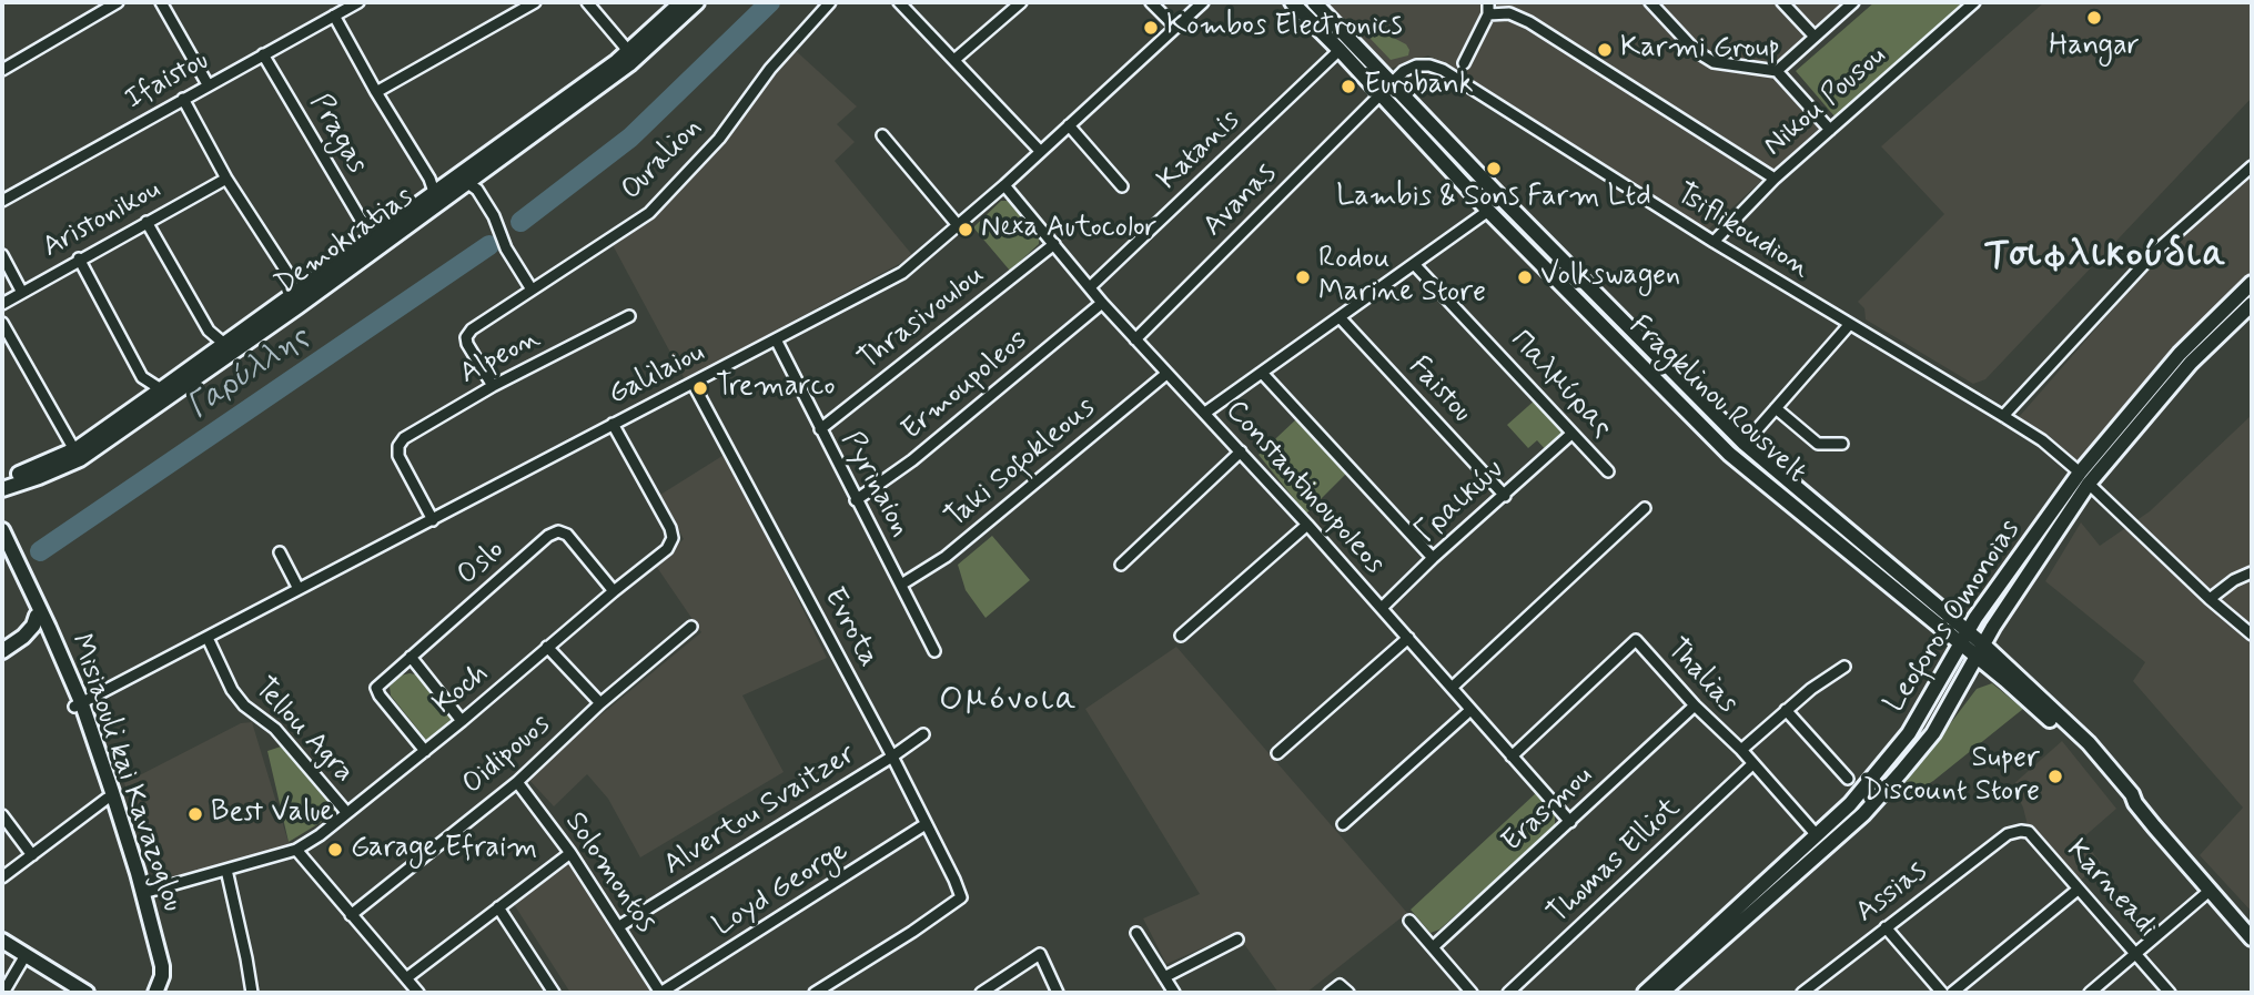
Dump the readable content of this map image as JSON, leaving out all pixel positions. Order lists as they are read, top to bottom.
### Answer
{
  "streets": {
    "main road": [
      "Demokratias",
      "Fragklinou Rousvelt",
      "Leoforos Omonoias",
      "Misiaouli kai Kavazoglou"
    ],
    "street": [
      "Ifaistou",
      "Nikou Pousou",
      "Pragas",
      "Katanis",
      "Ouralion",
      "Avanas",
      "Aristonikou",
      "Tsiflikoudion",
      "Thrasivoulou",
      "Alpeon",
      "Galilaiou",
      "Παλμύρας",
      "Ermoupoleos",
      "Faistou",
      "Taki Sofokleous",
      "Pyrinaion",
      "Constantinoupoleos",
      "Γραικών",
      "Oslo",
      "Evrota",
      "Thalias",
      "Koch",
      "Tellou Agra",
      "Oidipouos",
      "Erasmou",
      "Alvertou Svaitzer",
      "Thomas Elliot",
      "Solomontos",
      "Loyd George",
      "Karneadi",
      "Assias"
    ]
  },
  "crossings": [
    ["Ifaistou", "Pragas"],
    ["Nikou Pousou", "Tsiflikoudion"],
    ["Pragas", "Demokratias"],
    ["Katanis", "Fragklinou Rousvelt"],
    ["Katanis", "Constantinoupoleos"],
    ["Ouralion", "Alpeon"],
    ["Avanas", "Fragklinou Rousvelt"],
    ["Avanas", "Constantinoupoleos"],
    ["Tsiflikoudion", "Fragklinou Rousvelt"],
    ["Tsiflikoudion", "Leoforos Omonoias"],
    ["Thrasivoulou", "Pyrinaion"],
    ["Thrasivoulou", "Constantinoupoleos"],
    ["Alpeon", "Galilaiou"],
    ["Galilaiou", "Pyrinaion"],
    ["Galilaiou", "Constantinoupoleos"],
    ["Galilaiou", "Evrota"],
    ["Galilaiou", "Koch"],
    ["Galilaiou", "Tellou Agra"],
    ["Galilaiou", "Misiaouli kai Kavazoglou"],
    ["Παλμύρας", "Γραικών"],
    ["Ermoupoleos", "Pyrinaion"],
    ["Ermoupoleos", "Constantinoupoleos"],
    ["Faistou", "Γραικών"],
    ["Fragklinou Rousvelt", "Leoforos Omonoias"],
    ["Taki Sofokleous", "Pyrinaion"],
    ["Taki Sofokleous", "Constantinoupoleos"],
    ["Constantinoupoleos", "Γραικών"],
    ["Constantinoupoleos", "Thalias"],
    ["Constantinoupoleos", "Erasmou"],
    ["Oslo", "Koch"],
    ["Leoforos Omonoias", "Thalias"],
    ["Evrota", "Alvertou Svaitzer"],
    ["Evrota", "Loyd George"],
    ["Thalias", "Erasmou"],
    ["Thalias", "Thomas Elliot"],
    ["Koch", "Tellou Agra"],
    ["Koch", "Misiaouli kai Kavazoglou"],
    ["Oidipouos", "Solomontos"],
    ["Alvertou Svaitzer", "Solomontos"],
    ["Solomontos", "Loyd George"],
    ["Karneadi", "Assias"]
  ],
  "districts": ["Τσιφλικούδια", "Ομόνοια"],
  "water": ["Γαρύλλης"],
  "places": [
    "Hangar",
    "Kombos Electronics",
    "Karmi Group",
    "Eurobank",
    "Lambis & Sons Farm Ltd",
    "Nexa Autocolor",
    "Rodou Marine Store",
    "Volkswagen",
    "Tremarco",
    "Super Discount Store",
    "Best Value",
    "Garage Efraim"
  ]
}
